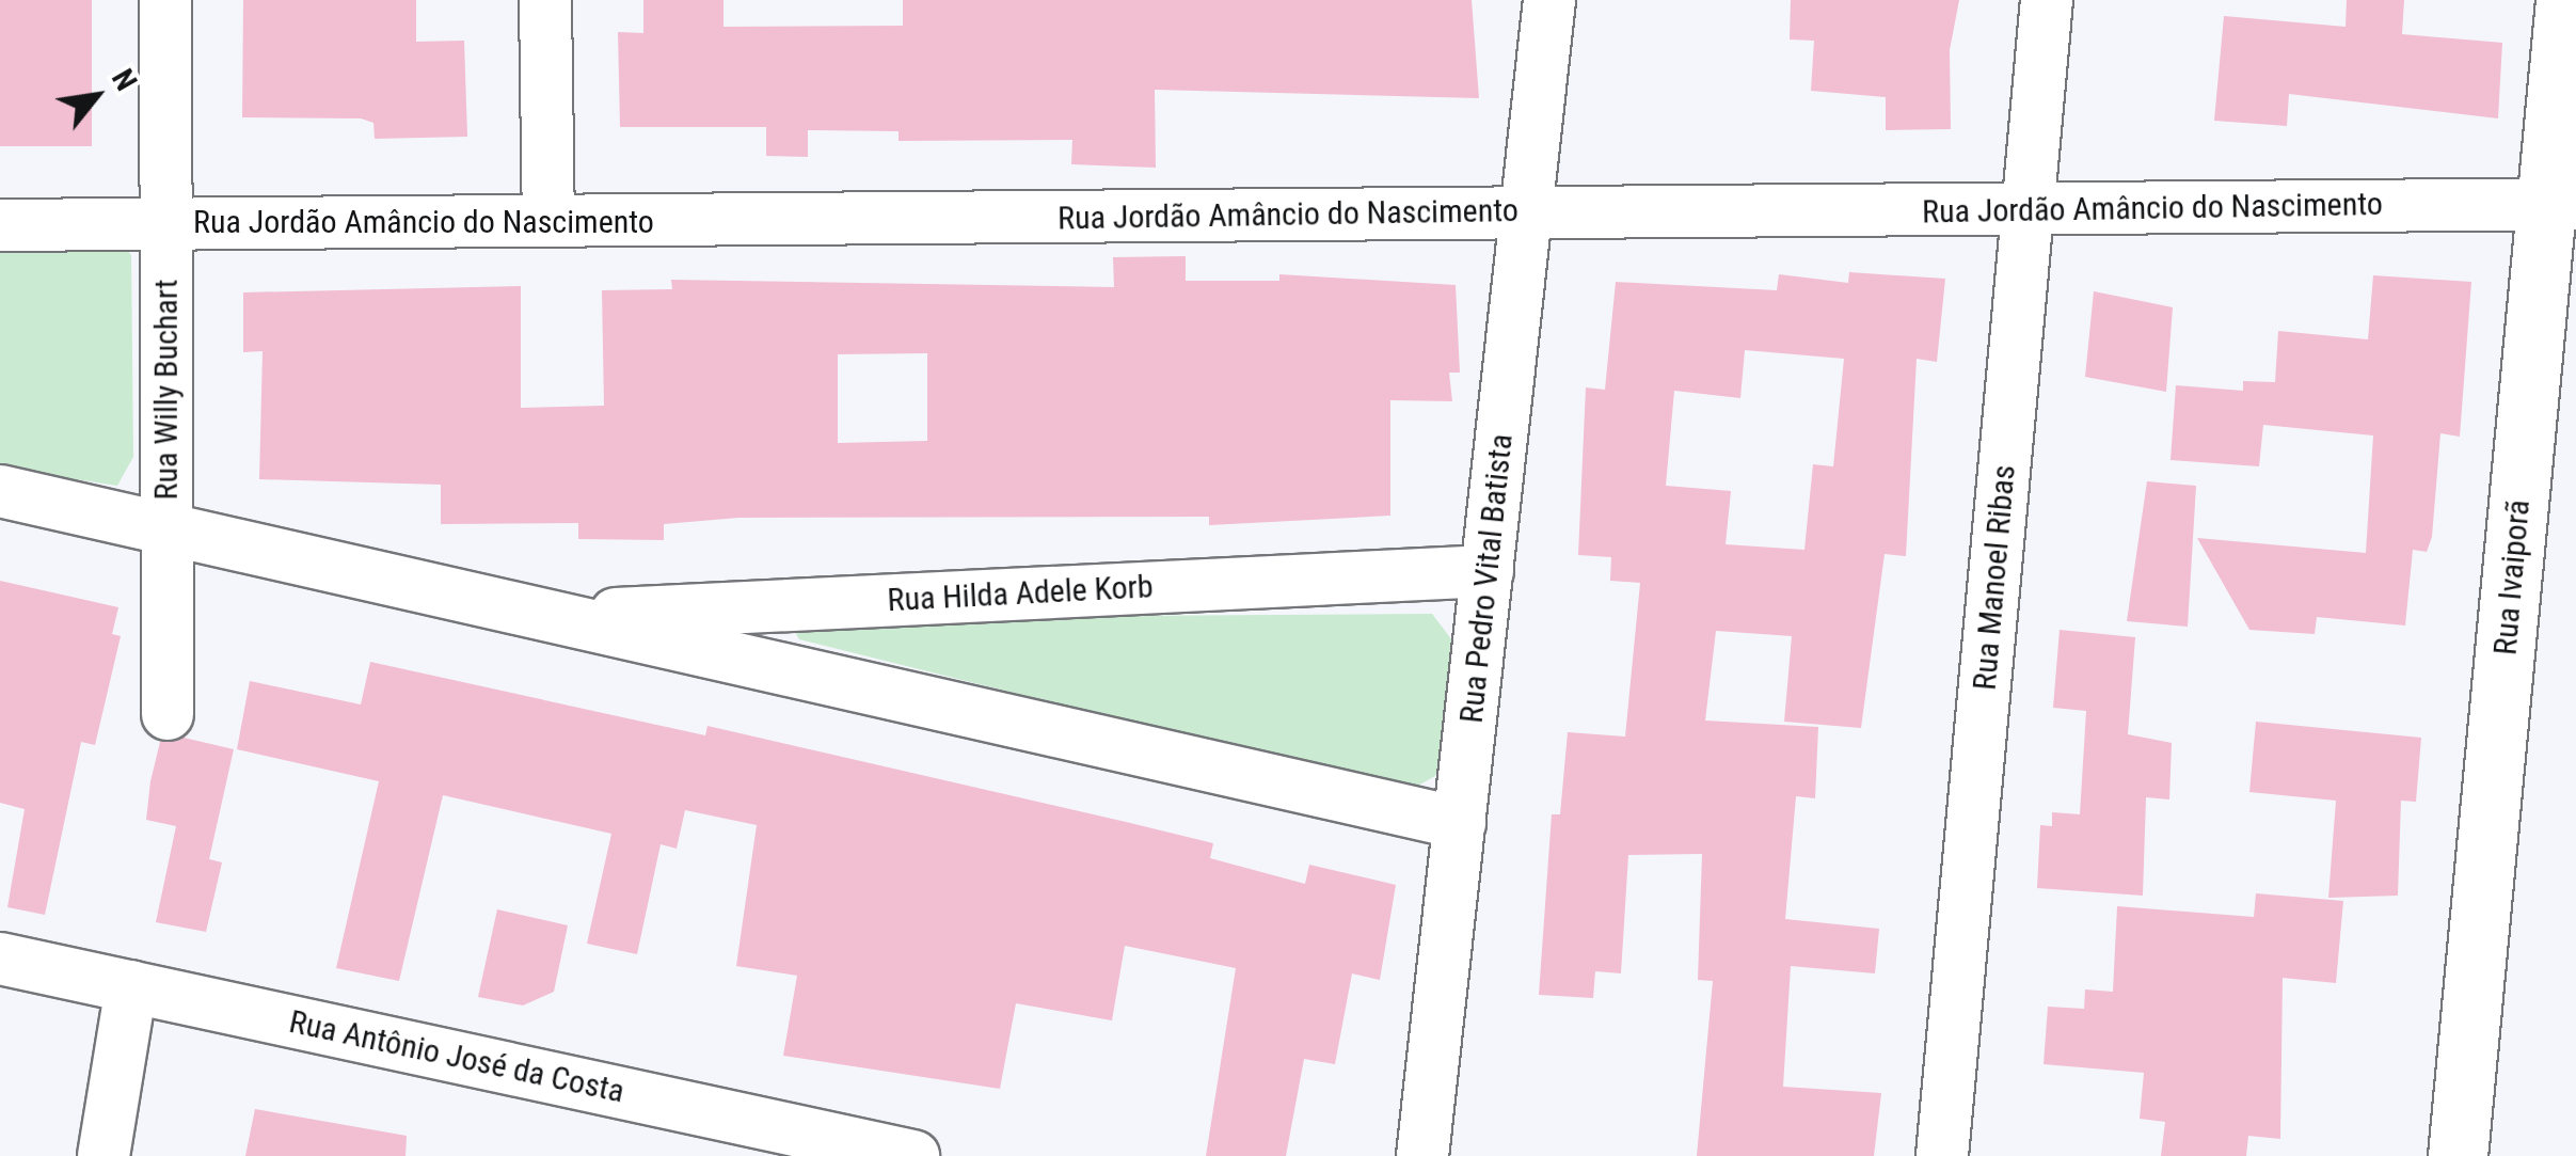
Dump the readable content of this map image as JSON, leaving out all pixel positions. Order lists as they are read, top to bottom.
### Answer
{
  "streets": {
    "street": [
      "Rua Jordão Amâncio do Nascimento",
      "Rua Willy Buchart",
      "Rua Manoel Ribas",
      "Rua Ivaiporã",
      "Rua Pedro Vital Batista",
      "Rua Hilda Adele Korb",
      "Rua Antônio José da Costa"
    ]
  },
  "crossings": [
    ["Rua Jordão Amâncio do Nascimento", "Rua Willy Buchart"],
    ["Rua Jordão Amâncio do Nascimento", "Rua Manoel Ribas"],
    ["Rua Jordão Amâncio do Nascimento", "Rua Ivaiporã"],
    ["Rua Jordão Amâncio do Nascimento", "Rua Pedro Vital Batista"],
    ["Rua Pedro Vital Batista", "Rua Hilda Adele Korb"]
  ],
  "north": "top right"
}
